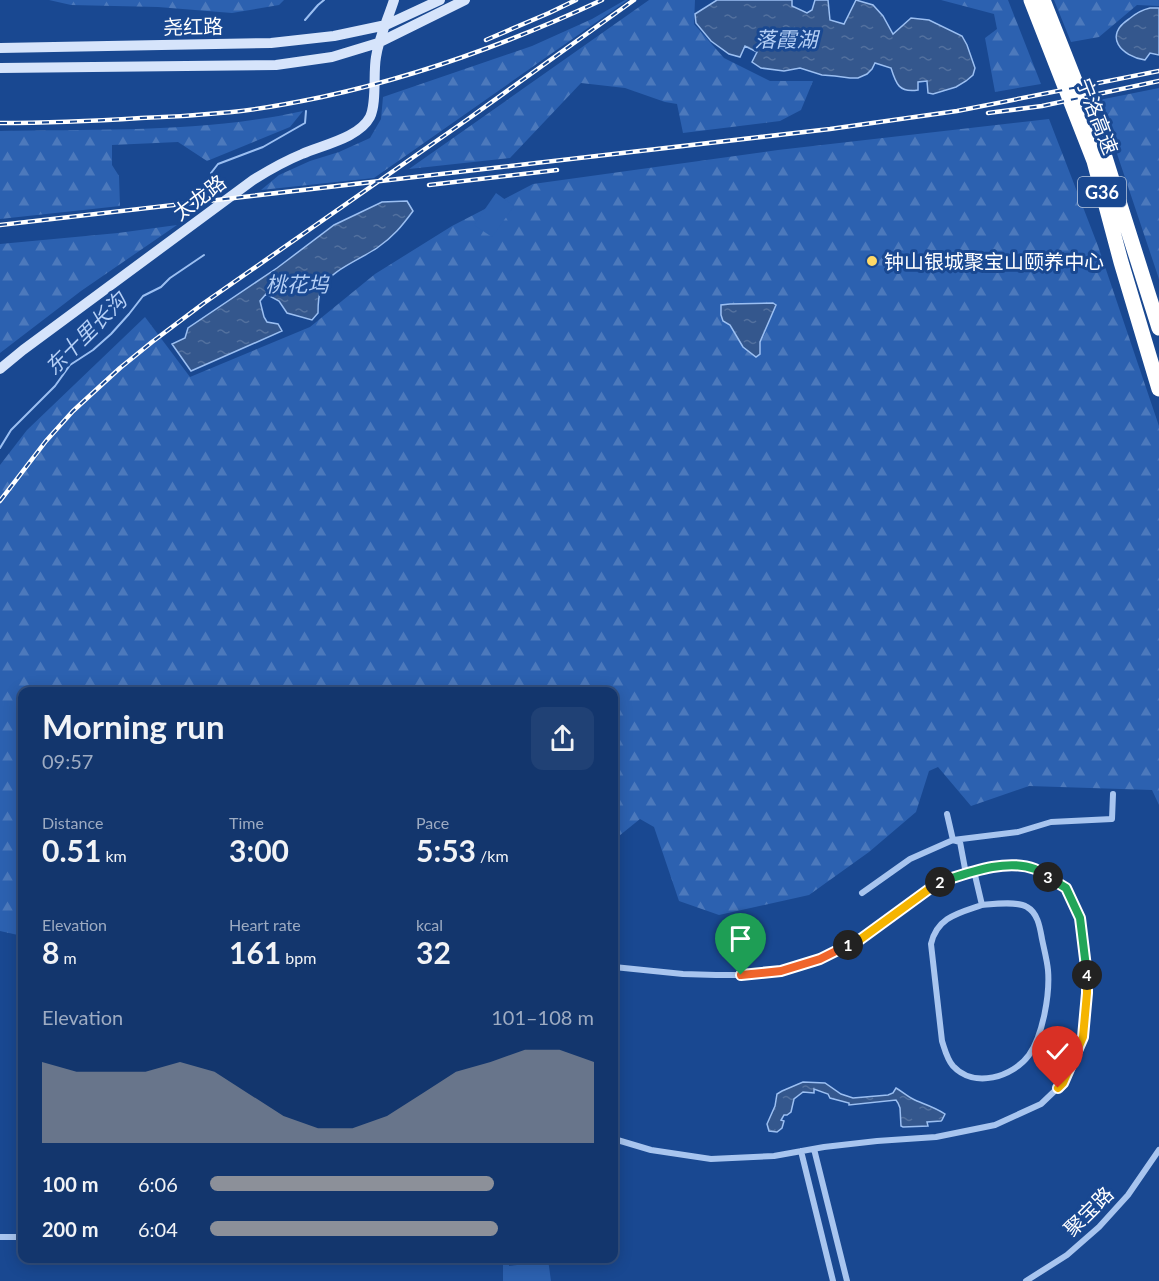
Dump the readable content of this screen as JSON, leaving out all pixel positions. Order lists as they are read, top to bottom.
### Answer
{
  "streets": {
    "highway": ["宁洛高速", "G36"],
    "main road": ["尧红路", "太龙路"],
    "street": ["聚宝路"]
  },
  "crossings": [
    ["尧红路", "太龙路"]
  ],
  "water": ["落霞湖", "桃花坞", "东十里长沟"],
  "places": ["钟山银城聚宝山颐养中心"],
  "page": {
    "heading": ["Morning run", "09:57"],
    "stats": [
      ["Distance", "0.51 km"],
      ["Time", "3:00"],
      ["Pace", "5:53 /km"],
      ["Elevation", "8 m"],
      ["Heart rate", "161 bpm"],
      ["kcal", "32"]
    ],
    "pins": [
      "3",
      "2",
      "1",
      "4"
    ],
    "chart": ["Elevation", "101–108 m"],
    "list": [
      {
        "name": "100 m",
        "note": "6:06"
      },
      {
        "name": "200 m",
        "note": "6:04"
      }
    ]
  }
}
